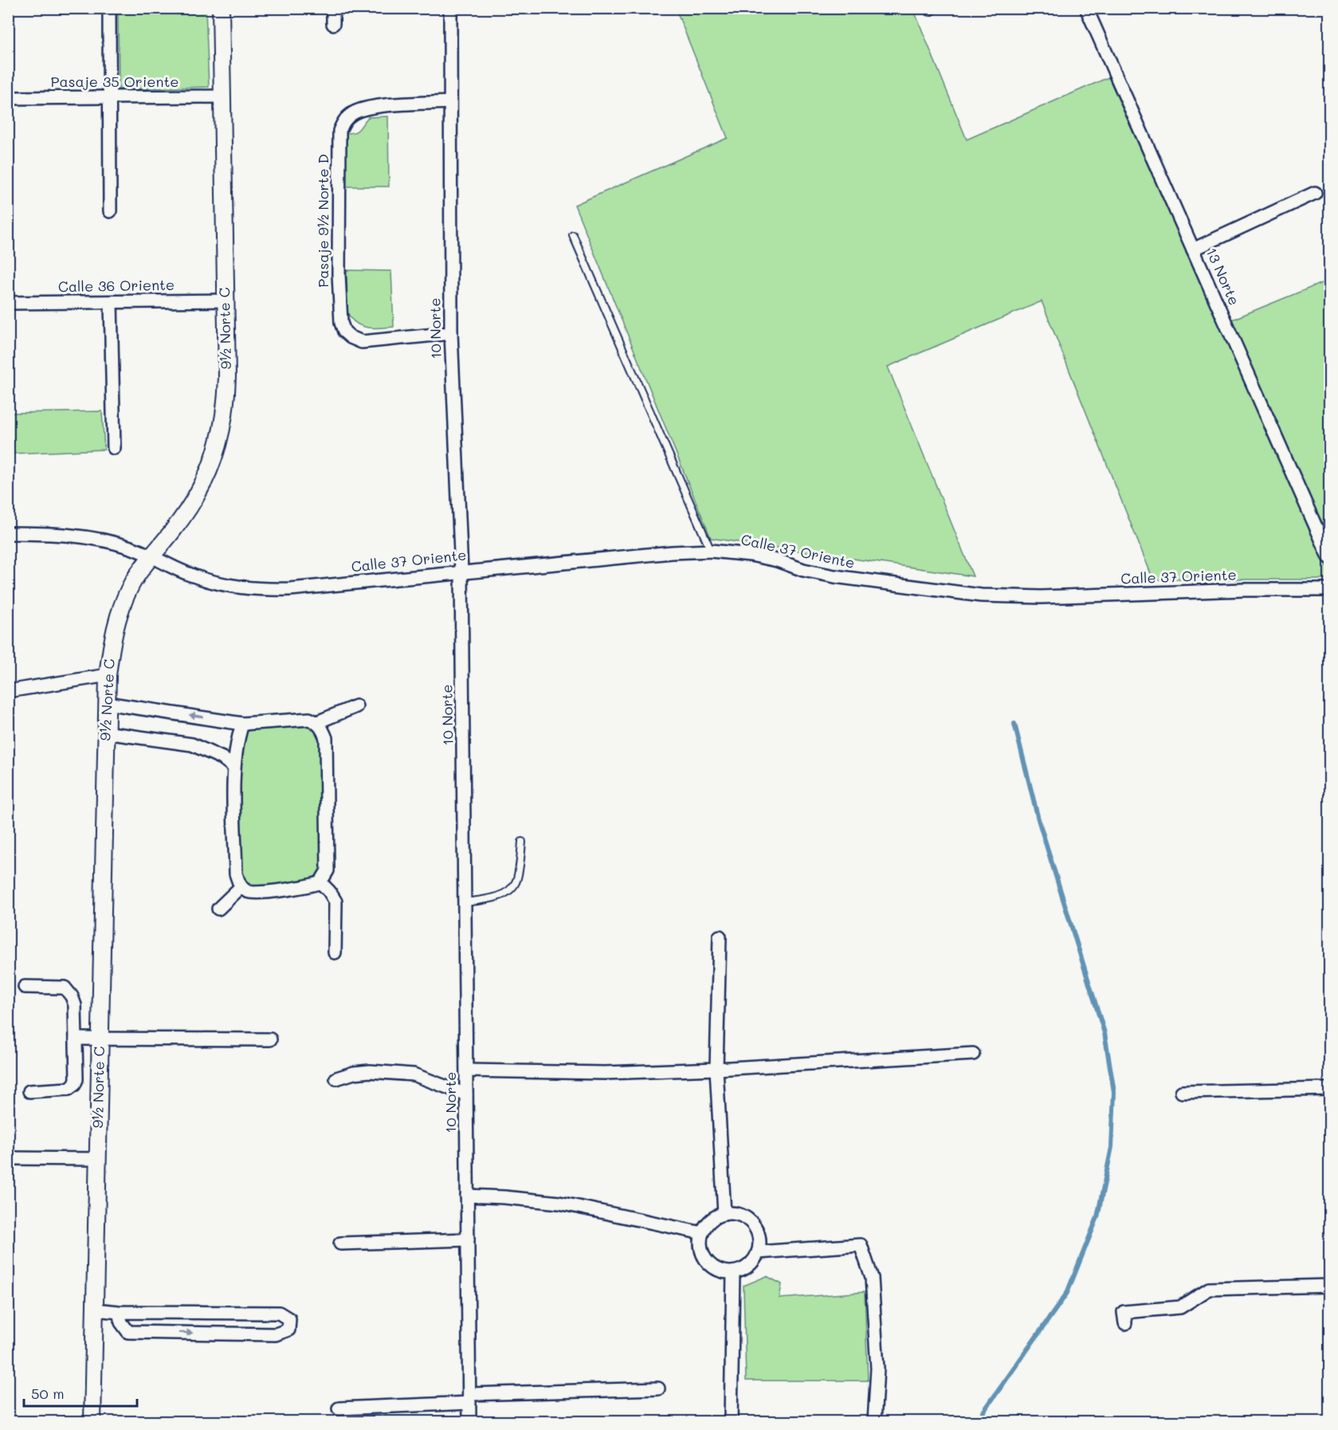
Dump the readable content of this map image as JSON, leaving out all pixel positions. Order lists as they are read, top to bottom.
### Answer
{
  "streets": {
    "street": [
      "Pasaje 35 Oriente",
      "Pasaje 9½ Norte D",
      "13 Norte",
      "Calle 36 Oriente",
      "9½ Norte C",
      "10 Norte",
      "Calle 37 Oriente"
    ]
  },
  "crossings": [
    ["Pasaje 35 Oriente", "9½ Norte C"],
    ["Pasaje 9½ Norte D", "10 Norte"],
    ["Calle 36 Oriente", "9½ Norte C"],
    ["9½ Norte C", "Calle 37 Oriente"],
    ["10 Norte", "Calle 37 Oriente"]
  ],
  "scale_bar": "50 m"
}
